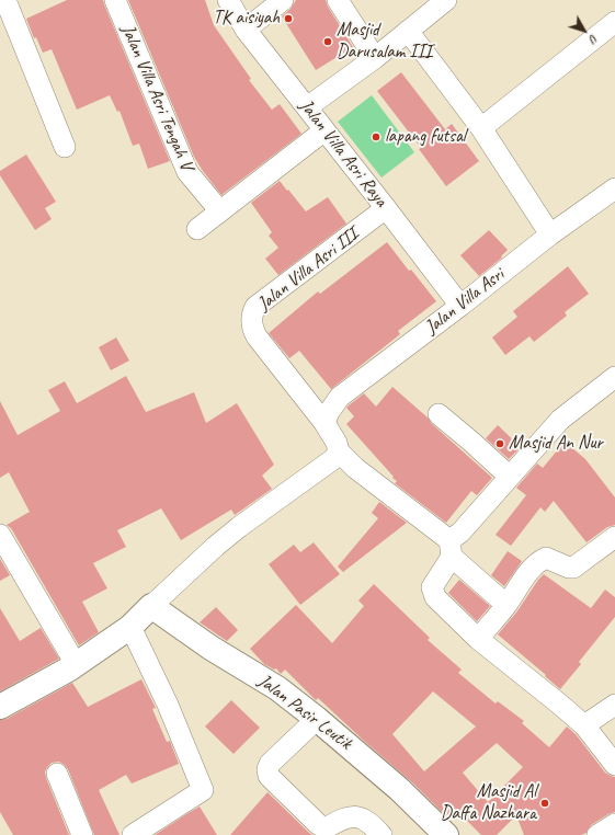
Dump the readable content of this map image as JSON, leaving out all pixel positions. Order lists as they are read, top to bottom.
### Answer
{
  "streets": {
    "street": [
      "Jalan Villa Asri Tengah V",
      "Jalan Villa Asri Raya",
      "Jalan Villa Asri III",
      "Jalan Villa Asri",
      "Jalan Pasir Leutik"
    ]
  },
  "crossings": [
    ["Jalan Villa Asri Raya", "Jalan Villa Asri III"],
    ["Jalan Villa Asri Raya", "Jalan Villa Asri"],
    ["Jalan Villa Asri III", "Jalan Villa Asri"]
  ],
  "places": [
    "TK aisiyah",
    "Masjid Darusalam III",
    "lapang futsal",
    "Masjid An Nur",
    "Masjid Al Daffa Nazhara"
  ],
  "north": "bottom right"
}
